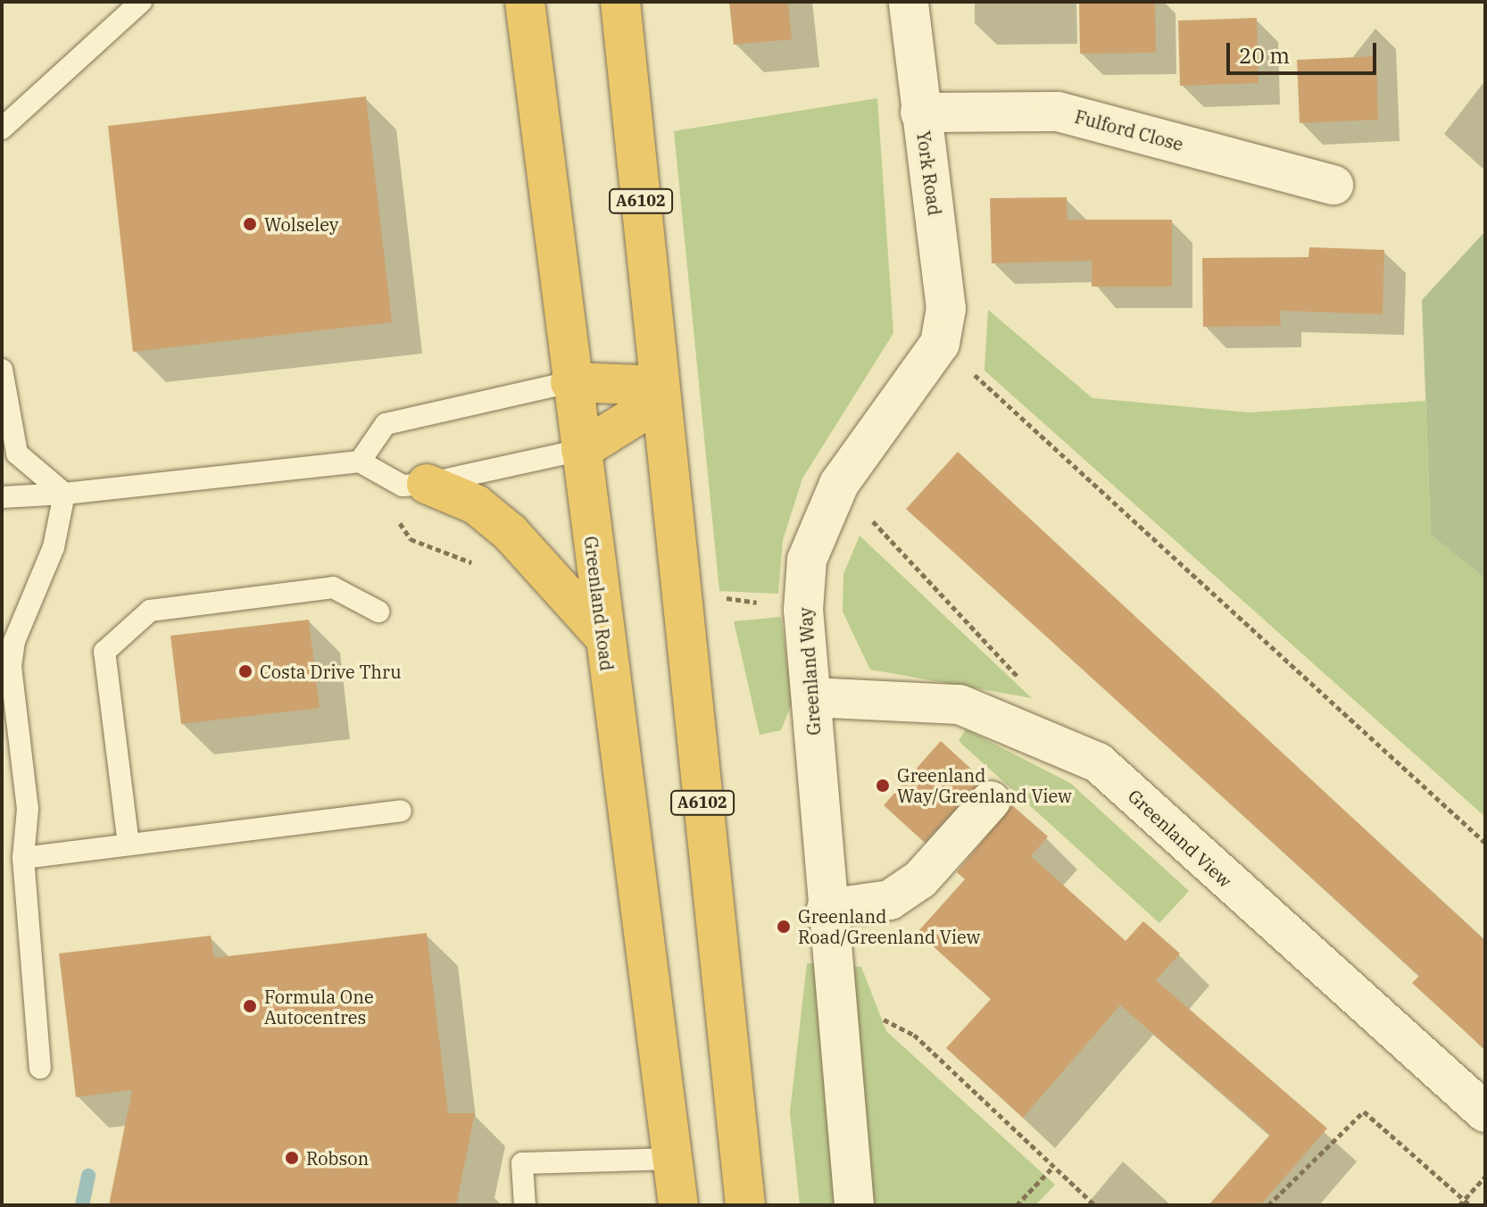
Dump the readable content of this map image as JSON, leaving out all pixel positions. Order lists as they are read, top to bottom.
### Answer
{
  "streets": {
    "highway": ["A6102", "Greenland Road"],
    "street": [
      "Fulford Close",
      "York Road",
      "Greenland Way",
      "Greenland View"
    ]
  },
  "crossings": [
    ["Fulford Close", "York Road"],
    ["York Road", "Greenland Way"],
    ["Greenland Way", "Greenland View"]
  ],
  "places": [
    "Wolseley",
    "Costa Drive Thru",
    "Greenland Way/Greenland View",
    "Greenland Road/Greenland View",
    "Formula One Autocentres",
    "Robson"
  ],
  "scale_bar": "20 m"
}
